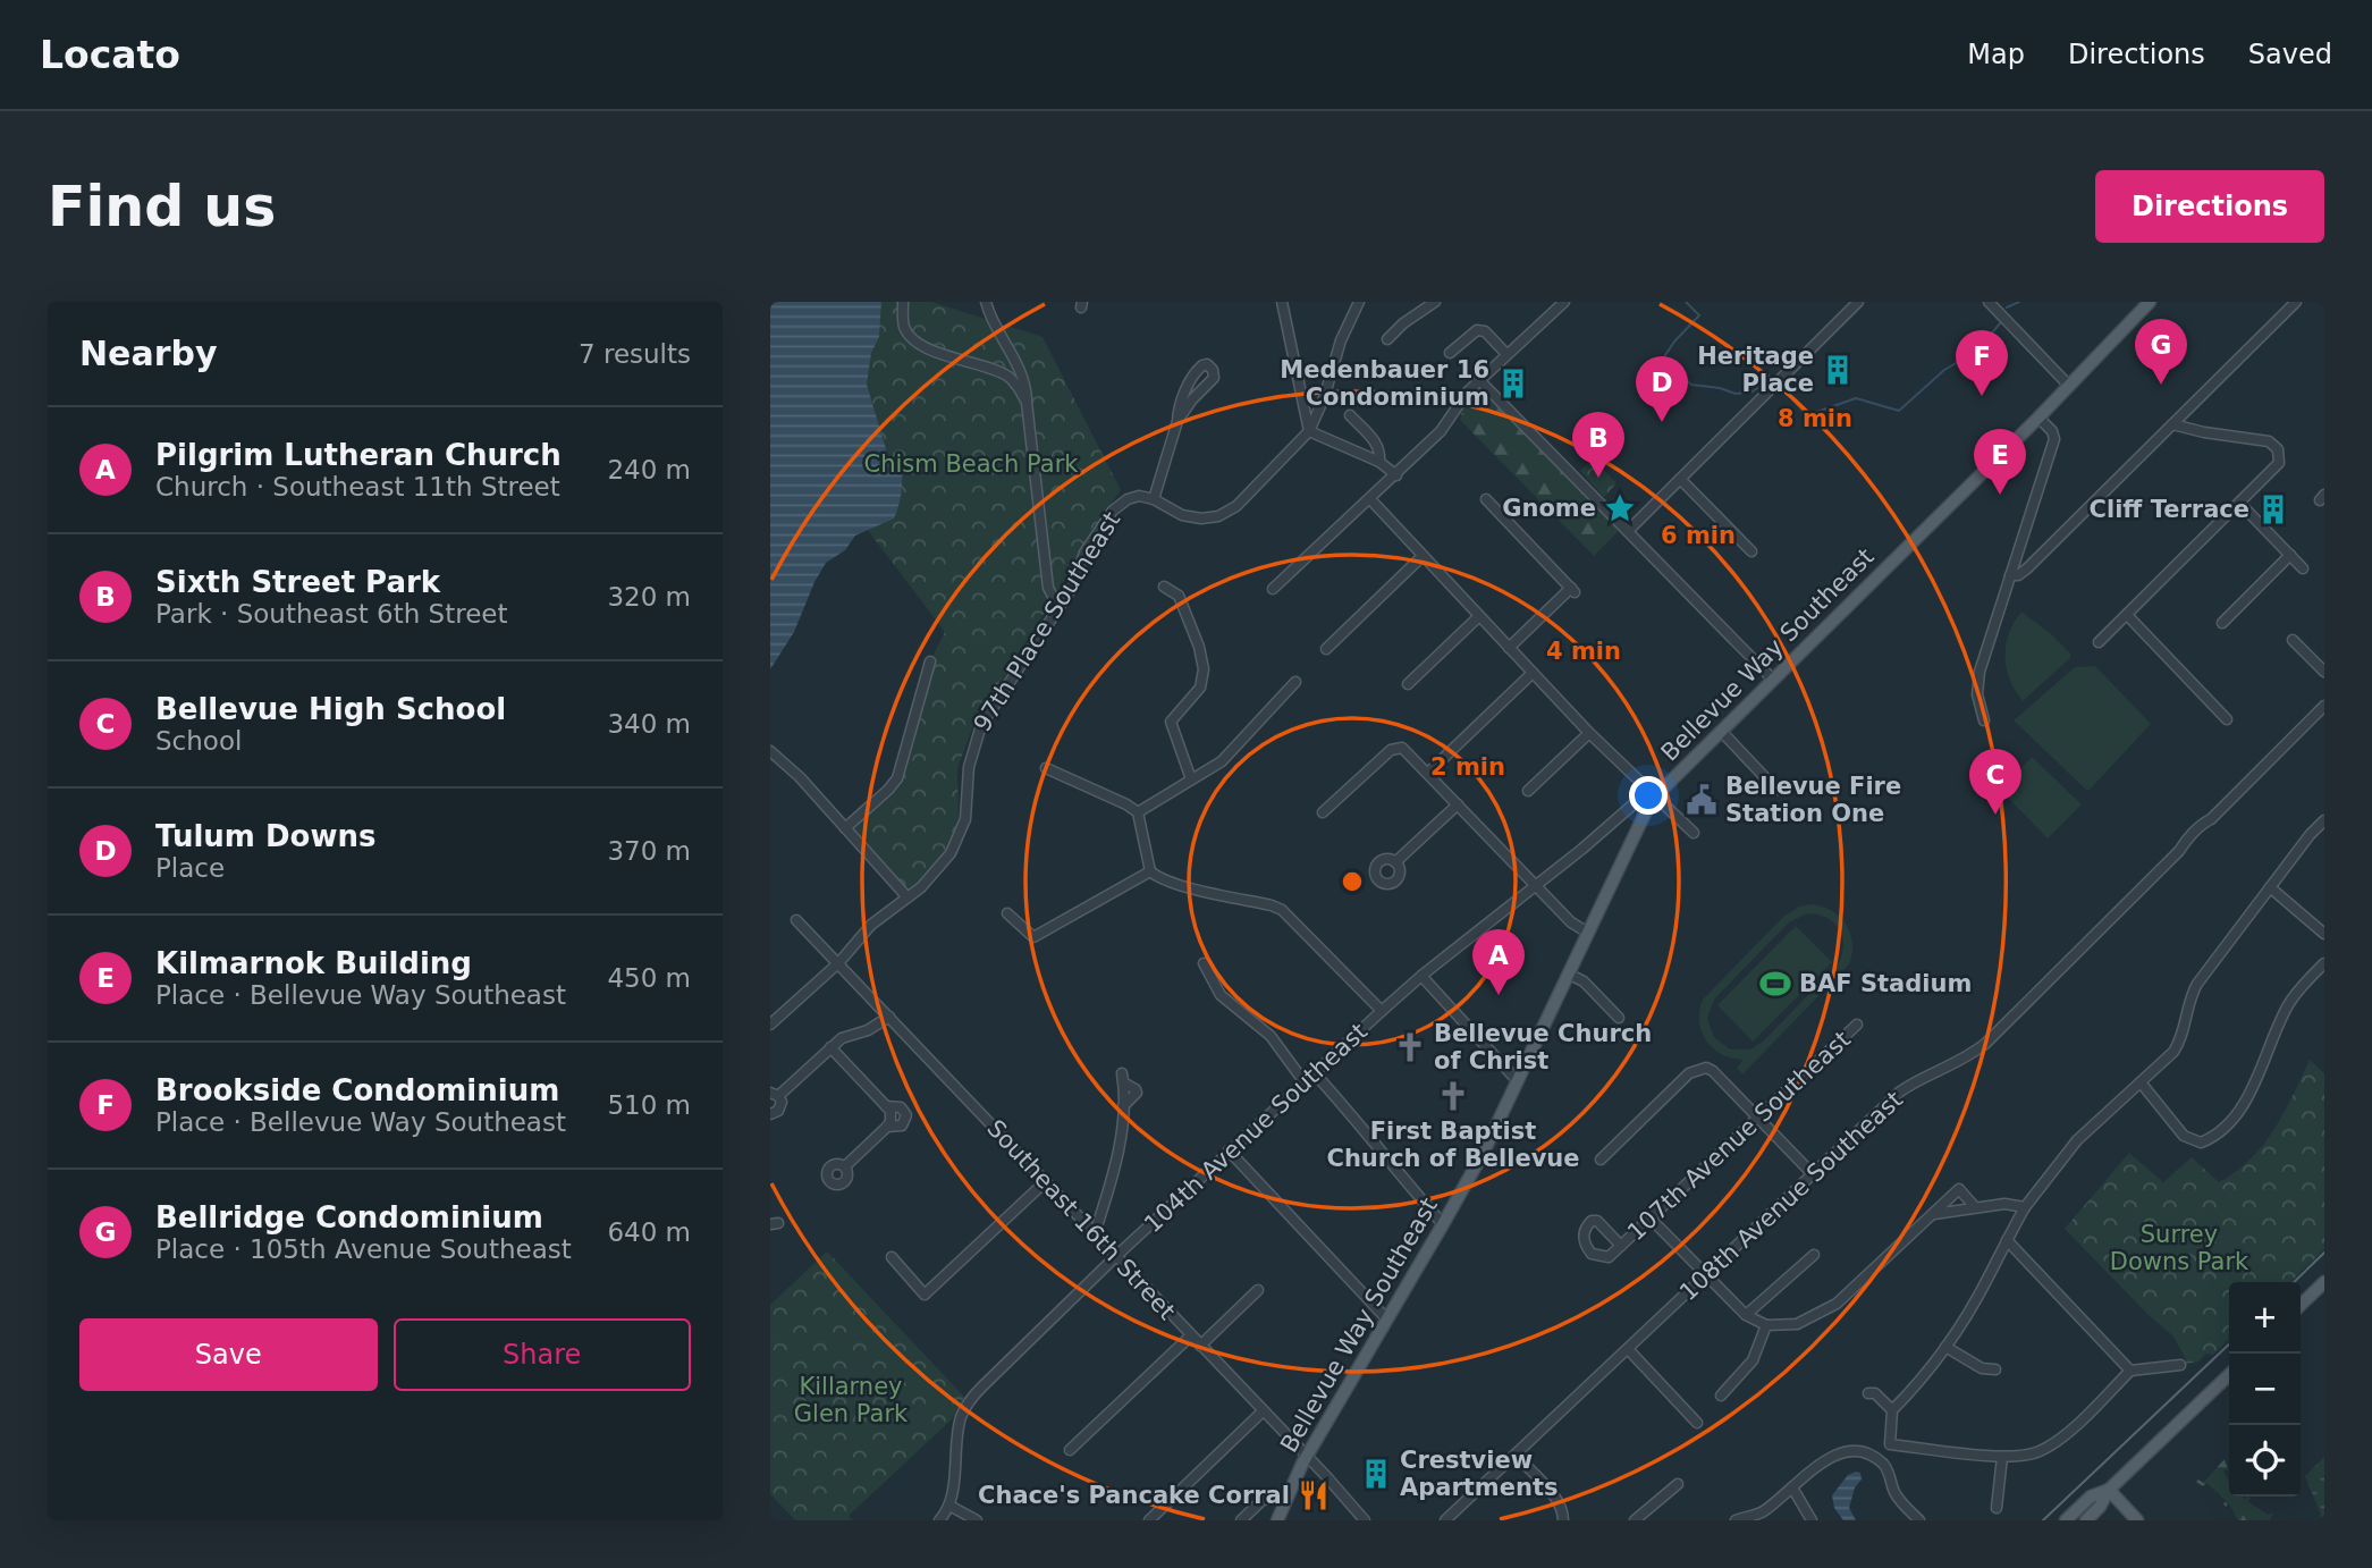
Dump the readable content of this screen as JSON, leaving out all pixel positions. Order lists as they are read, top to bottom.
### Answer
{
  "streets": {
    "main road": ["Bellevue Way Southeast"],
    "street": [
      "97th Place Southeast",
      "104th Avenue Southeast",
      "107th Avenue Southeast",
      "108th Avenue Southeast",
      "Southeast 16th Street"
    ]
  },
  "crossings": [
    ["97th Place Southeast", "Southeast 16th Street"],
    ["Bellevue Way Southeast", "104th Avenue Southeast"],
    ["Bellevue Way Southeast", "Southeast 16th Street"],
    ["104th Avenue Southeast", "Southeast 16th Street"]
  ],
  "parks": ["Chism Beach Park", "Surrey Downs Park", "Killarney Glen Park"],
  "places": {
    "building": [
      "Heritage Place",
      "Medenbauer 16 Condominium",
      "Cliff Terrace",
      "Crestview Apartments"
    ],
    "place": ["Gnome"],
    "public building": ["Bellevue Fire Station One"],
    "sports": ["BAF Stadium"],
    "church": ["Bellevue Church of Christ", "First Baptist Church of Bellevue"],
    "restaurant": ["Chace's Pancake Corral"]
  },
  "page": {
    "header": "Locato",
    "nav": ["Map", "Directions", "Saved"],
    "buttons": [
      "Directions",
      ["Save", "Share"]
    ],
    "title": "Find us",
    "heading": ["Nearby", "7 results"],
    "pins": [
      "G",
      "F",
      "D",
      "B",
      "E",
      "C",
      "A"
    ],
    "list": [
      {
        "mark": "A",
        "name": "Pilgrim Lutheran Church",
        "note": "Church · Southeast 11th Street",
        "value": "240 m"
      },
      {
        "mark": "B",
        "name": "Sixth Street Park",
        "note": "Park · Southeast 6th Street",
        "value": "320 m"
      },
      {
        "mark": "C",
        "name": "Bellevue High School",
        "note": "School",
        "value": "340 m"
      },
      {
        "mark": "D",
        "name": "Tulum Downs",
        "note": "Place",
        "value": "370 m"
      },
      {
        "mark": "E",
        "name": "Kilmarnok Building",
        "note": "Place · Bellevue Way Southeast",
        "value": "450 m"
      },
      {
        "mark": "F",
        "name": "Brookside Condominium",
        "note": "Place · Bellevue Way Southeast",
        "value": "510 m"
      },
      {
        "mark": "G",
        "name": "Bellridge Condominium",
        "note": "Place · 105th Avenue Southeast",
        "value": "640 m"
      }
    ],
    "map_buttons": ["+", "−"]
  },
  "rings": [
    "8 min",
    "6 min",
    "4 min",
    "2 min"
  ]
}
